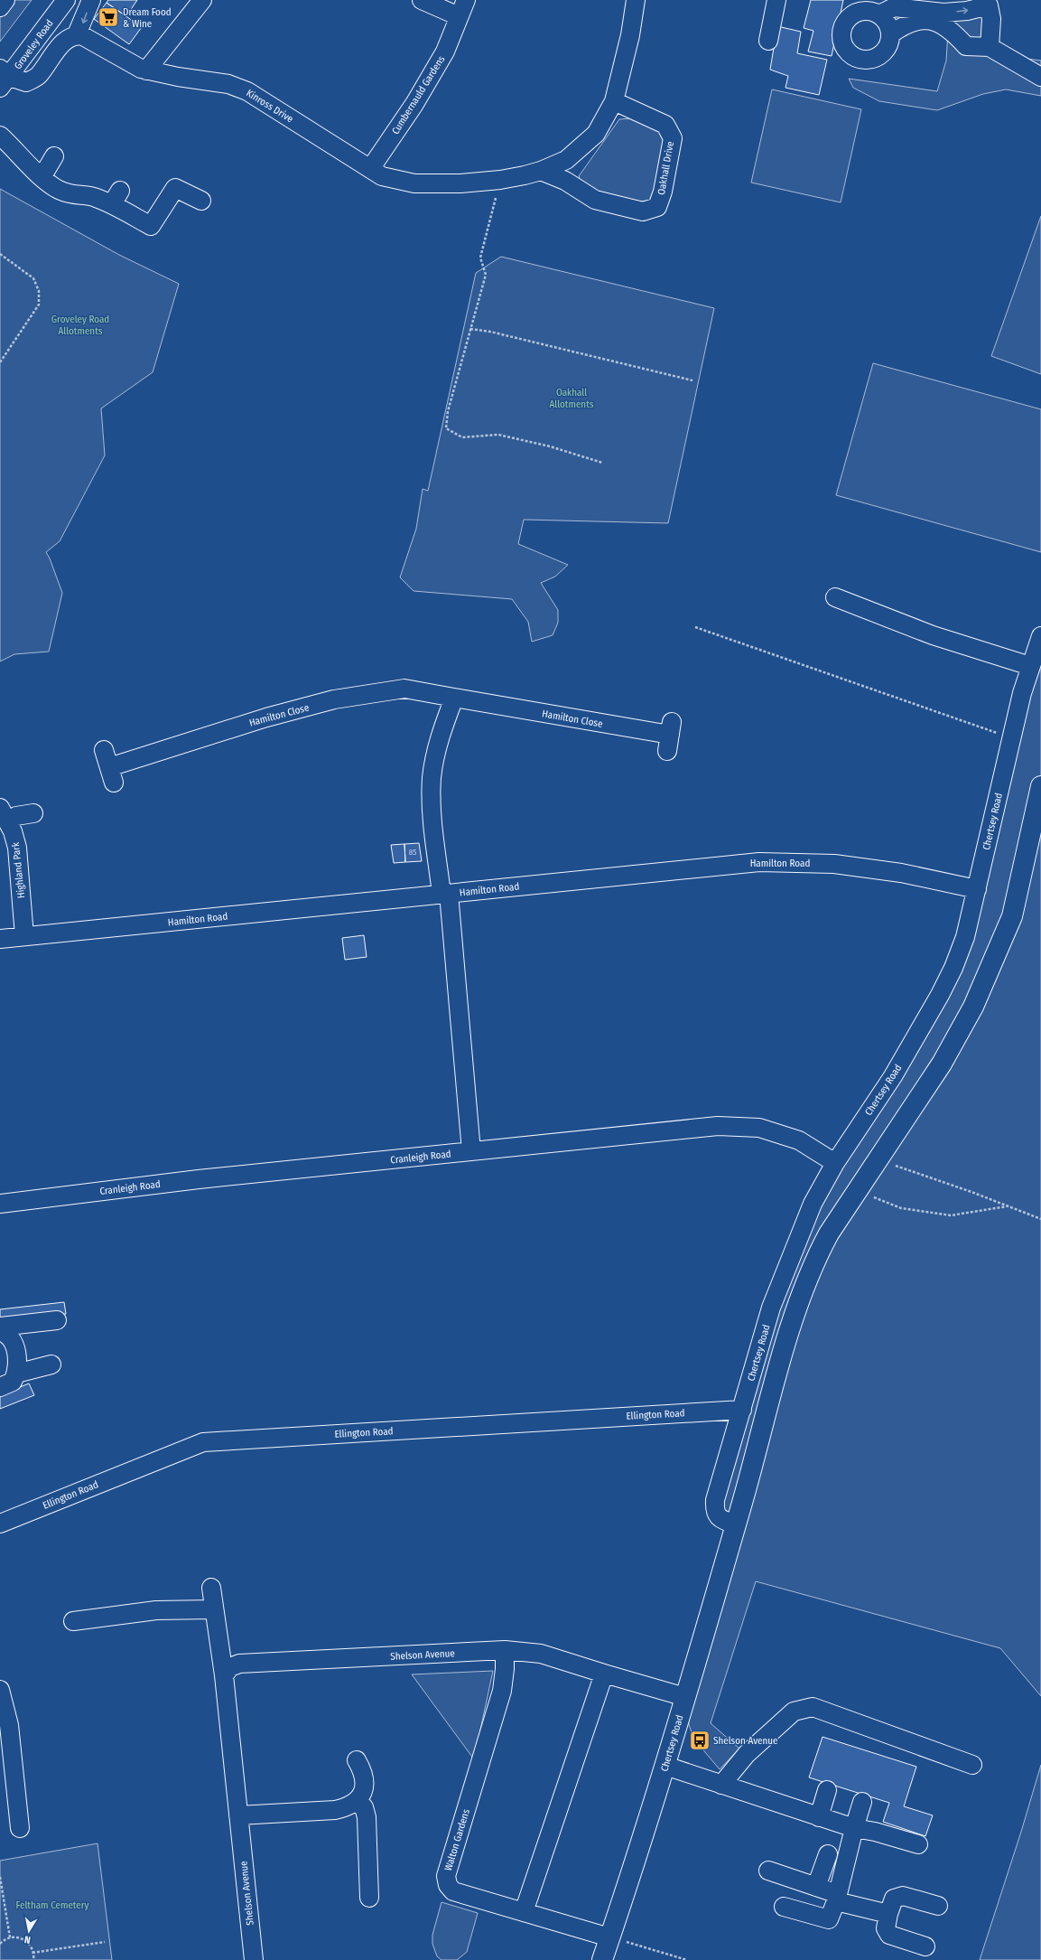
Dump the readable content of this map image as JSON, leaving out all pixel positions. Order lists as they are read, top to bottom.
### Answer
{
  "streets": {
    "main road": ["Chertsey Road"],
    "street": [
      "Groveley Road",
      "Cumbernauld Gardens",
      "Kinross Drive",
      "Oakhall Drive",
      "Hamilton Close",
      "Hamilton Road",
      "Highland Park",
      "Cranleigh Road",
      "Ellington Road",
      "Shelson Avenue",
      "Walton Gardens"
    ]
  },
  "crossings": [
    ["Cumbernauld Gardens", "Kinross Drive"],
    ["Kinross Drive", "Oakhall Drive"],
    ["Chertsey Road", "Hamilton Road"],
    ["Chertsey Road", "Cranleigh Road"],
    ["Chertsey Road", "Ellington Road"],
    ["Chertsey Road", "Shelson Avenue"],
    ["Chertsey Road", "Walton Gardens"],
    ["Hamilton Road", "Highland Park"],
    ["Shelson Avenue", "Walton Gardens"]
  ],
  "parks": ["Groveley Road Allotments", "Oakhall Allotments", "Feltham Cemetery"],
  "places": {
    "supermarket": ["Dream Food & Wine"],
    "bus stop": ["Shelson Avenue"]
  },
  "house_numbers": ["85"],
  "north": "bottom"
}
